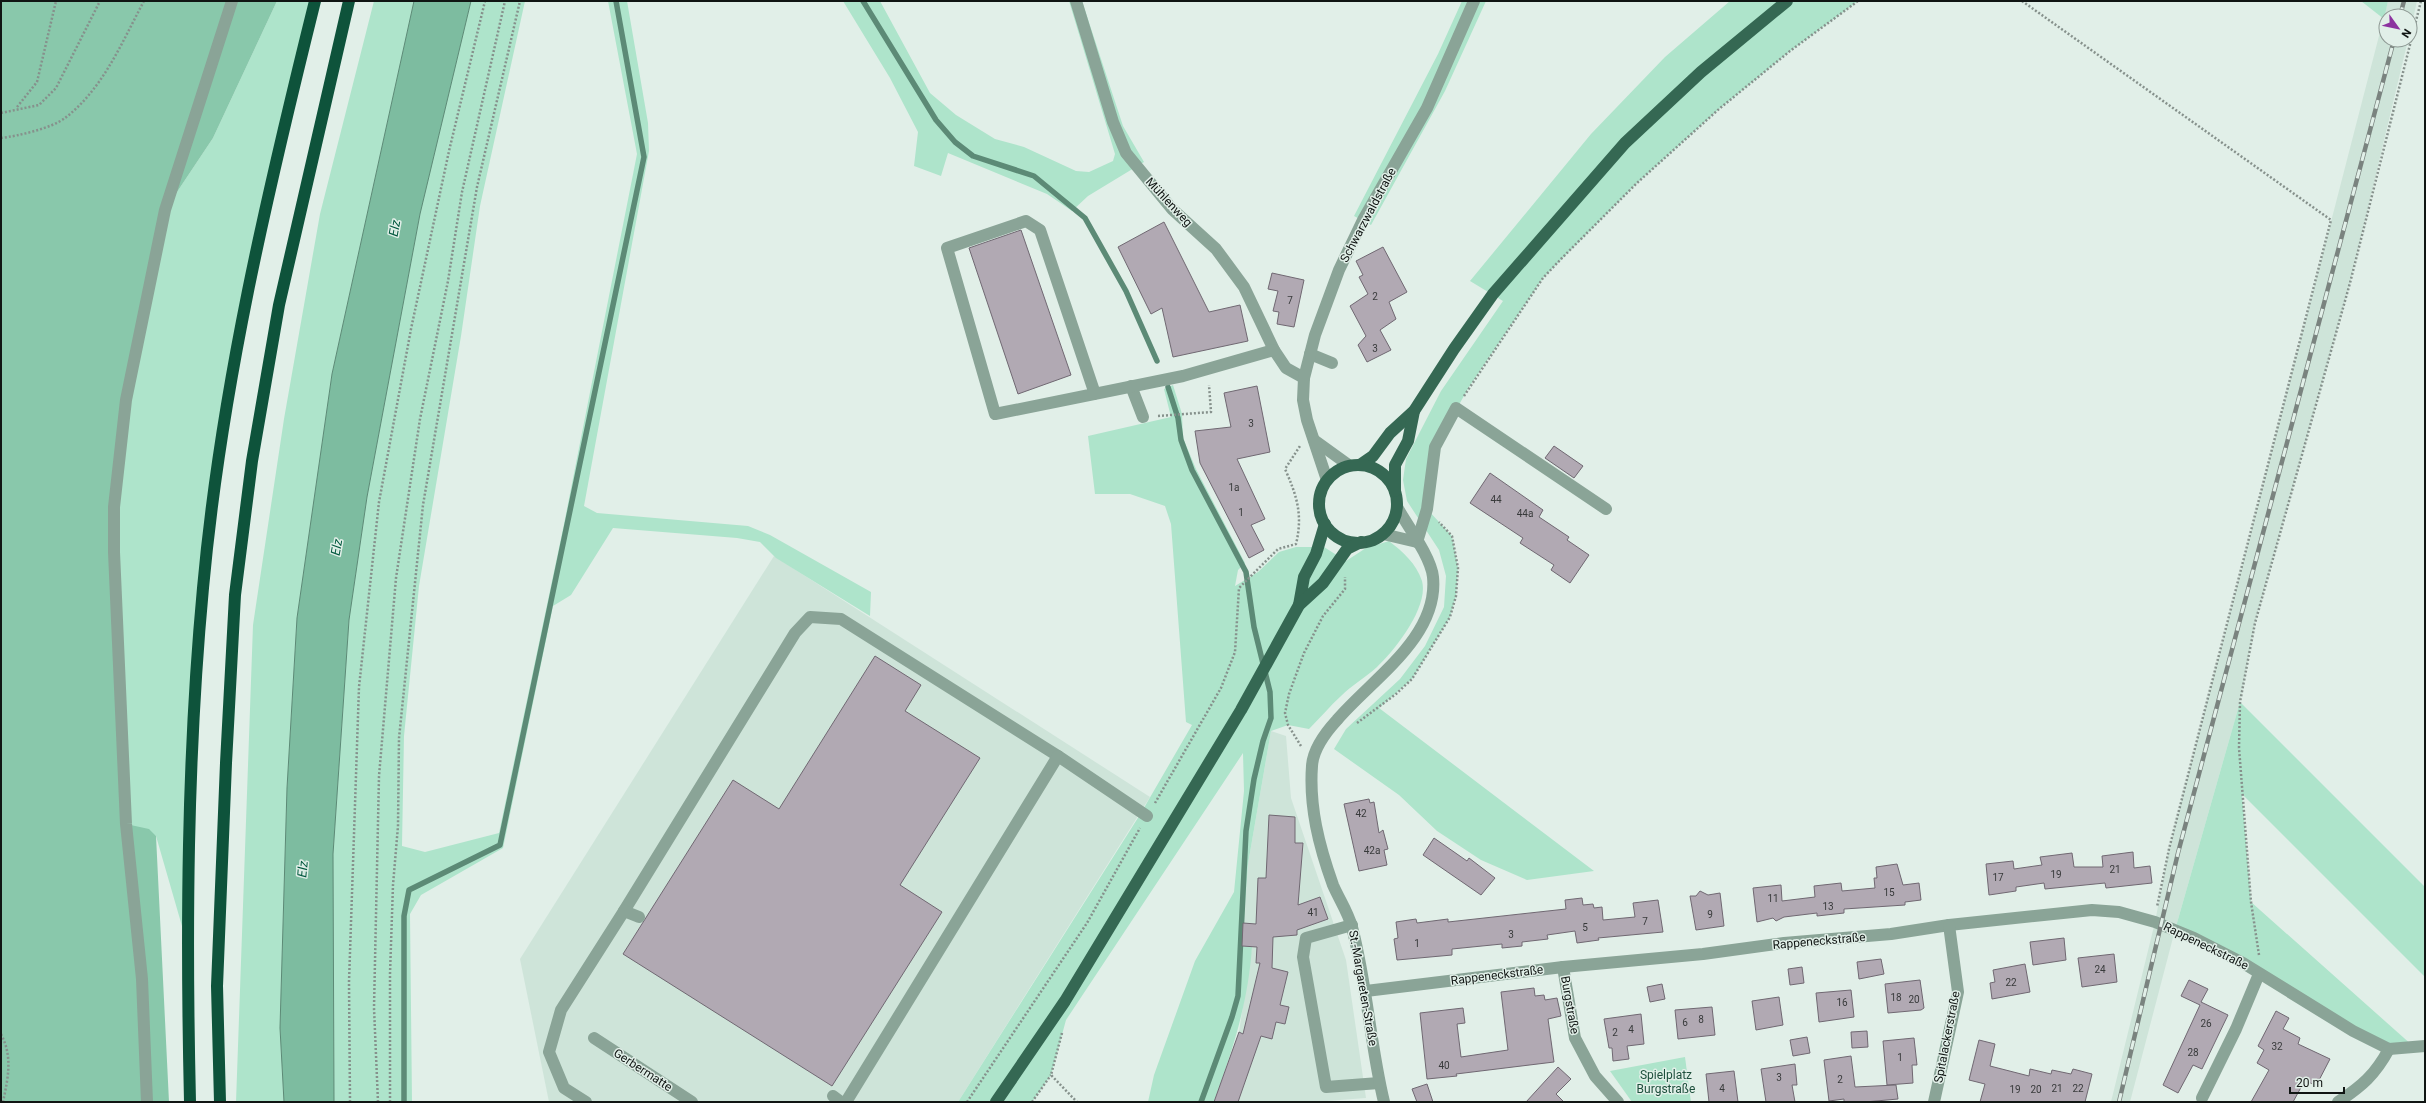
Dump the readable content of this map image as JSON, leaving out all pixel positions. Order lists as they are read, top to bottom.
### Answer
{
  "streets": {
    "street": [
      "Mühlenweg",
      "Schwarzwaldstraße",
      "Rappeneckstraße",
      "St.-Margareten-Straße",
      "Burgstraße",
      "Spitalackerstraße",
      "Gerbermatte"
    ]
  },
  "crossings": [
    ["Mühlenweg", "Schwarzwaldstraße"],
    ["Schwarzwaldstraße", "St.-Margareten-Straße"],
    ["Rappeneckstraße", "St.-Margareten-Straße"],
    ["Rappeneckstraße", "Burgstraße"],
    ["Rappeneckstraße", "Spitalackerstraße"]
  ],
  "water": ["Elz"],
  "parks": ["Spielplatz Burgstraße"],
  "house_numbers": [
    "2",
    "7",
    "3",
    "3",
    "1a",
    "44",
    "1",
    "44a",
    "42",
    "42a",
    "21",
    "19",
    "17",
    "15",
    "11",
    "13",
    "41",
    "9",
    "7",
    "5",
    "3",
    "1",
    "24",
    "22",
    "18",
    "20",
    "16",
    "8",
    "6",
    "26",
    "4",
    "2",
    "32",
    "28",
    "1",
    "40",
    "3",
    "2",
    "4",
    "21",
    "22",
    "19",
    "20"
  ],
  "scale_bar": "20 m",
  "north": "bottom right"
}
